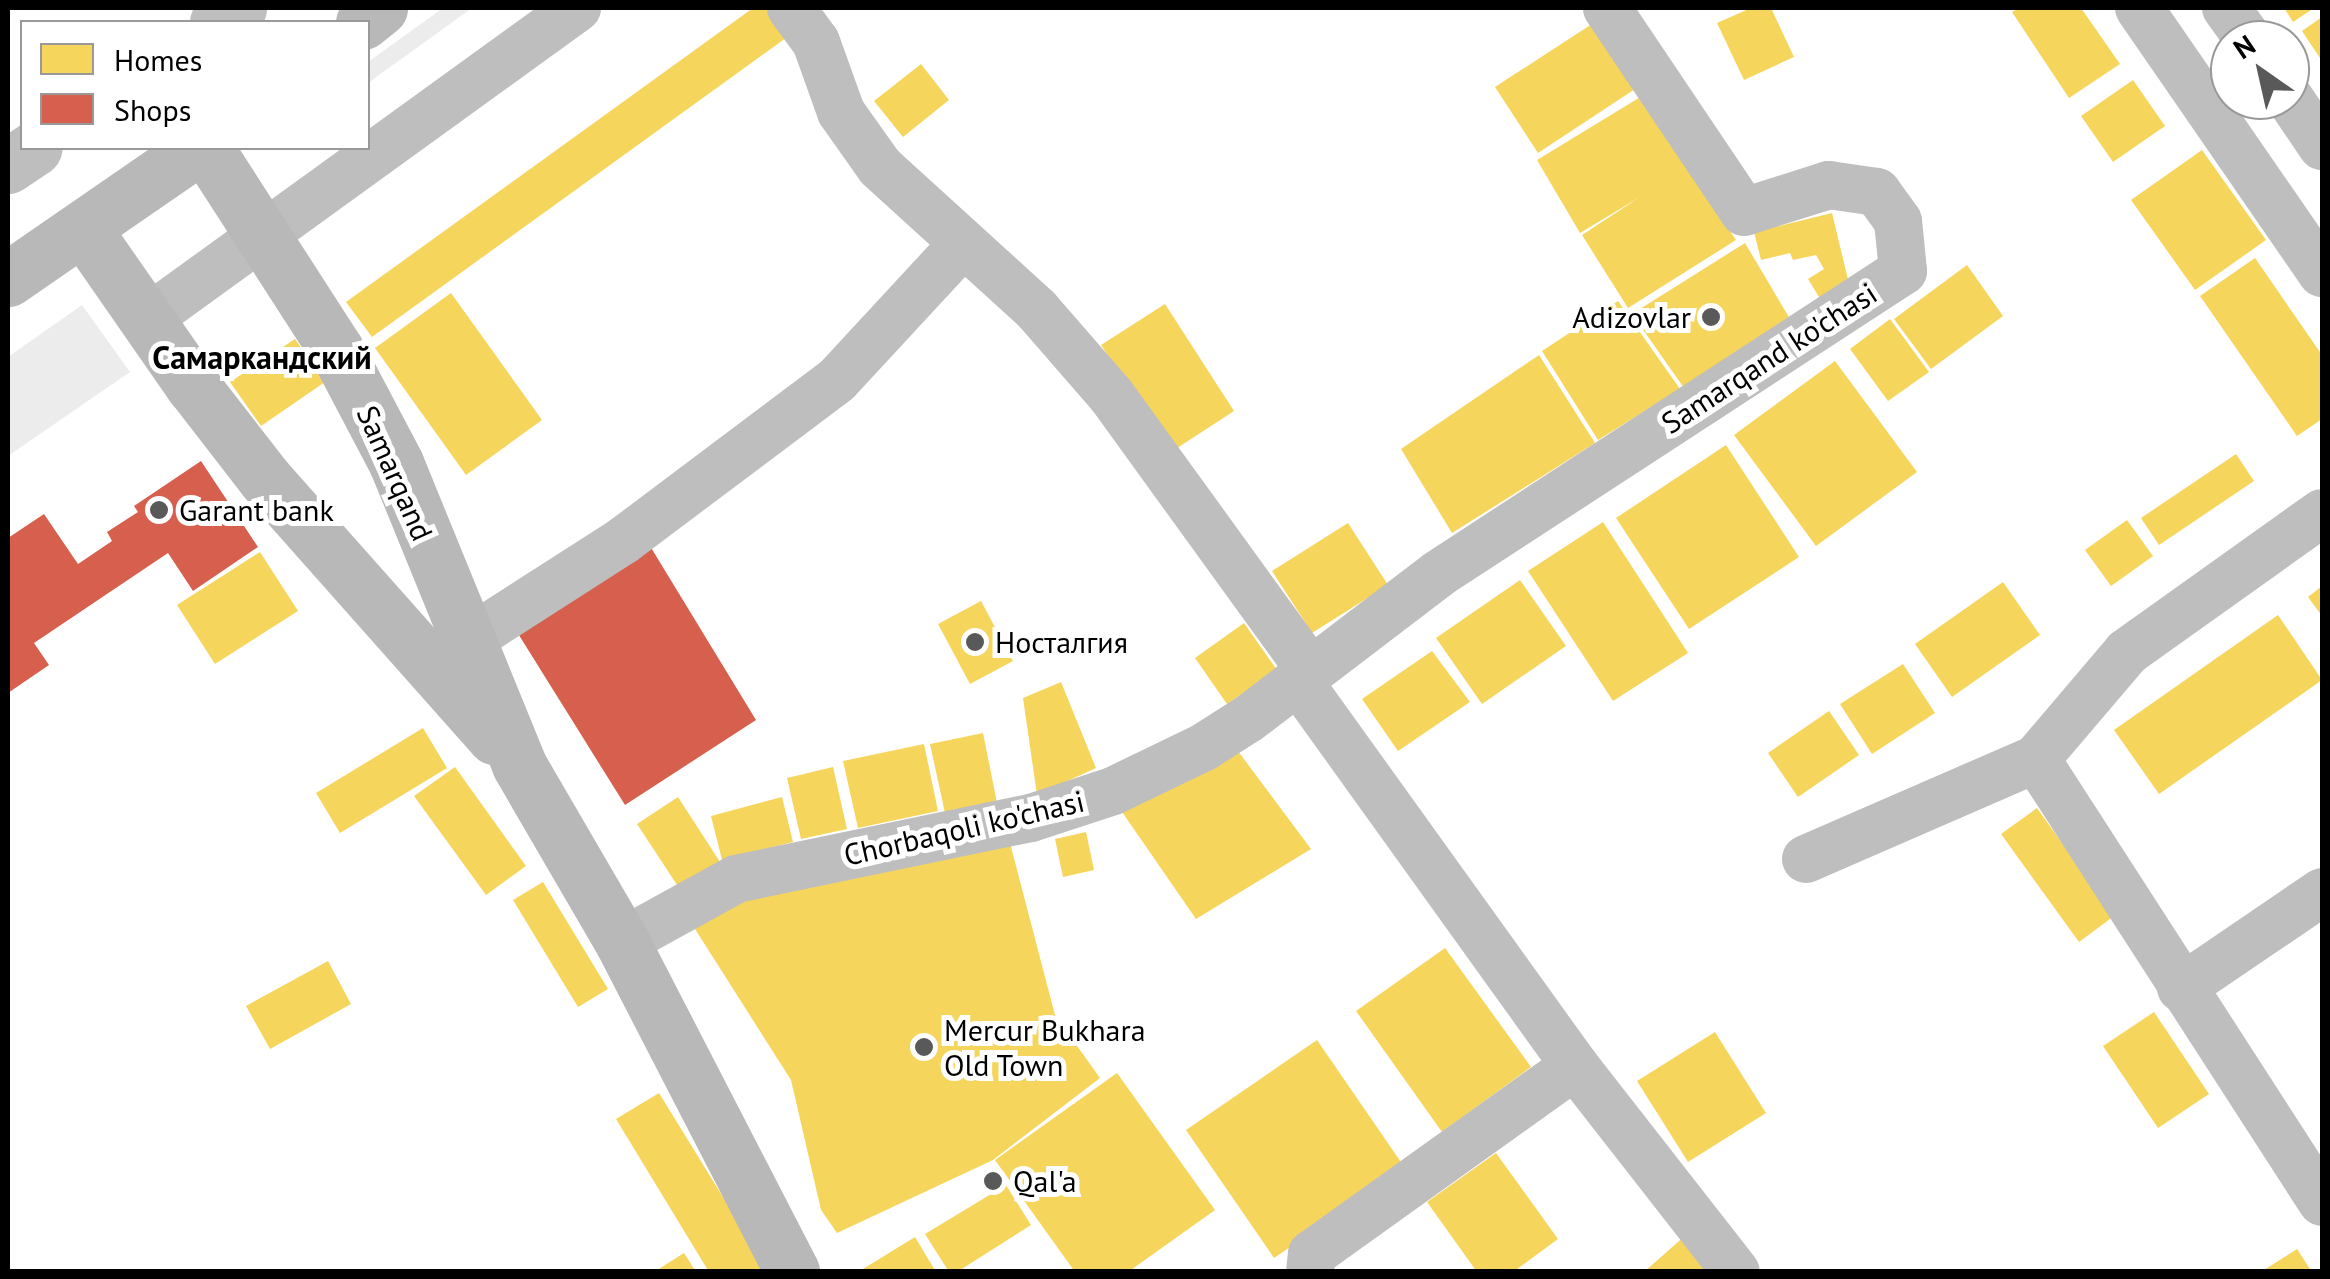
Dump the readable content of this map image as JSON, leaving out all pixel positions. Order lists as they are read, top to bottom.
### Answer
{
  "streets": {
    "street": ["Samarqand ko'chasi", "Samarqand", "Chorbaqoli ko'chasi"]
  },
  "crossings": [
    ["Samarqand ko'chasi", "Chorbaqoli ko'chasi"],
    ["Samarqand", "Chorbaqoli ko'chasi"]
  ],
  "districts": ["Самаркандский"],
  "places": [
    "Adizovlar",
    "Garant bank",
    "Носталгия",
    "Mercur Bukhara Old Town",
    "Qal'a"
  ],
  "legend": ["Homes", "Shops"],
  "north": "top left"
}
